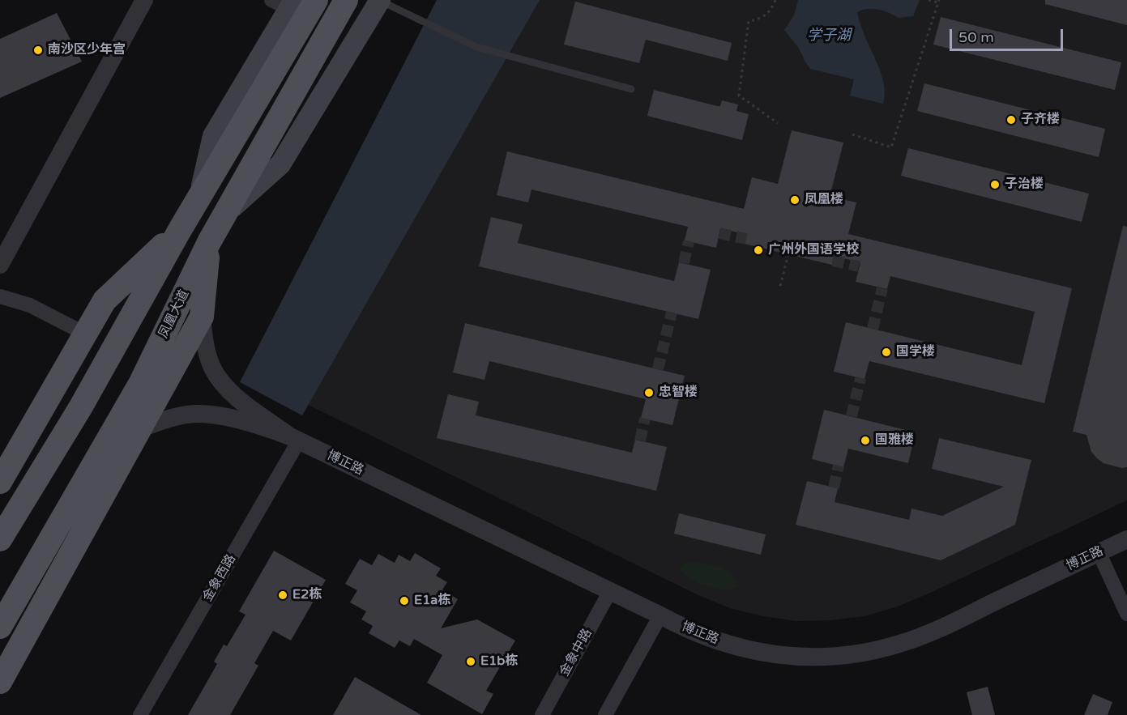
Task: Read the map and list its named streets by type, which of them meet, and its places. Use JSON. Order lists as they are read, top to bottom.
{
  "streets": {
    "main road": ["凤凰大道"],
    "street": ["博正路", "金象西路", "金象中路"]
  },
  "crossings": [
    ["博正路", "金象西路"],
    ["博正路", "金象中路"]
  ],
  "water": ["学子湖"],
  "places": [
    "南沙区少年宫",
    "子齐楼",
    "子治楼",
    "凤凰楼",
    "广州外国语学校",
    "国学楼",
    "忠智楼",
    "国雅楼",
    "E2栋",
    "E1a栋",
    "E1b栋"
  ],
  "scale_bar": "50 m"
}
